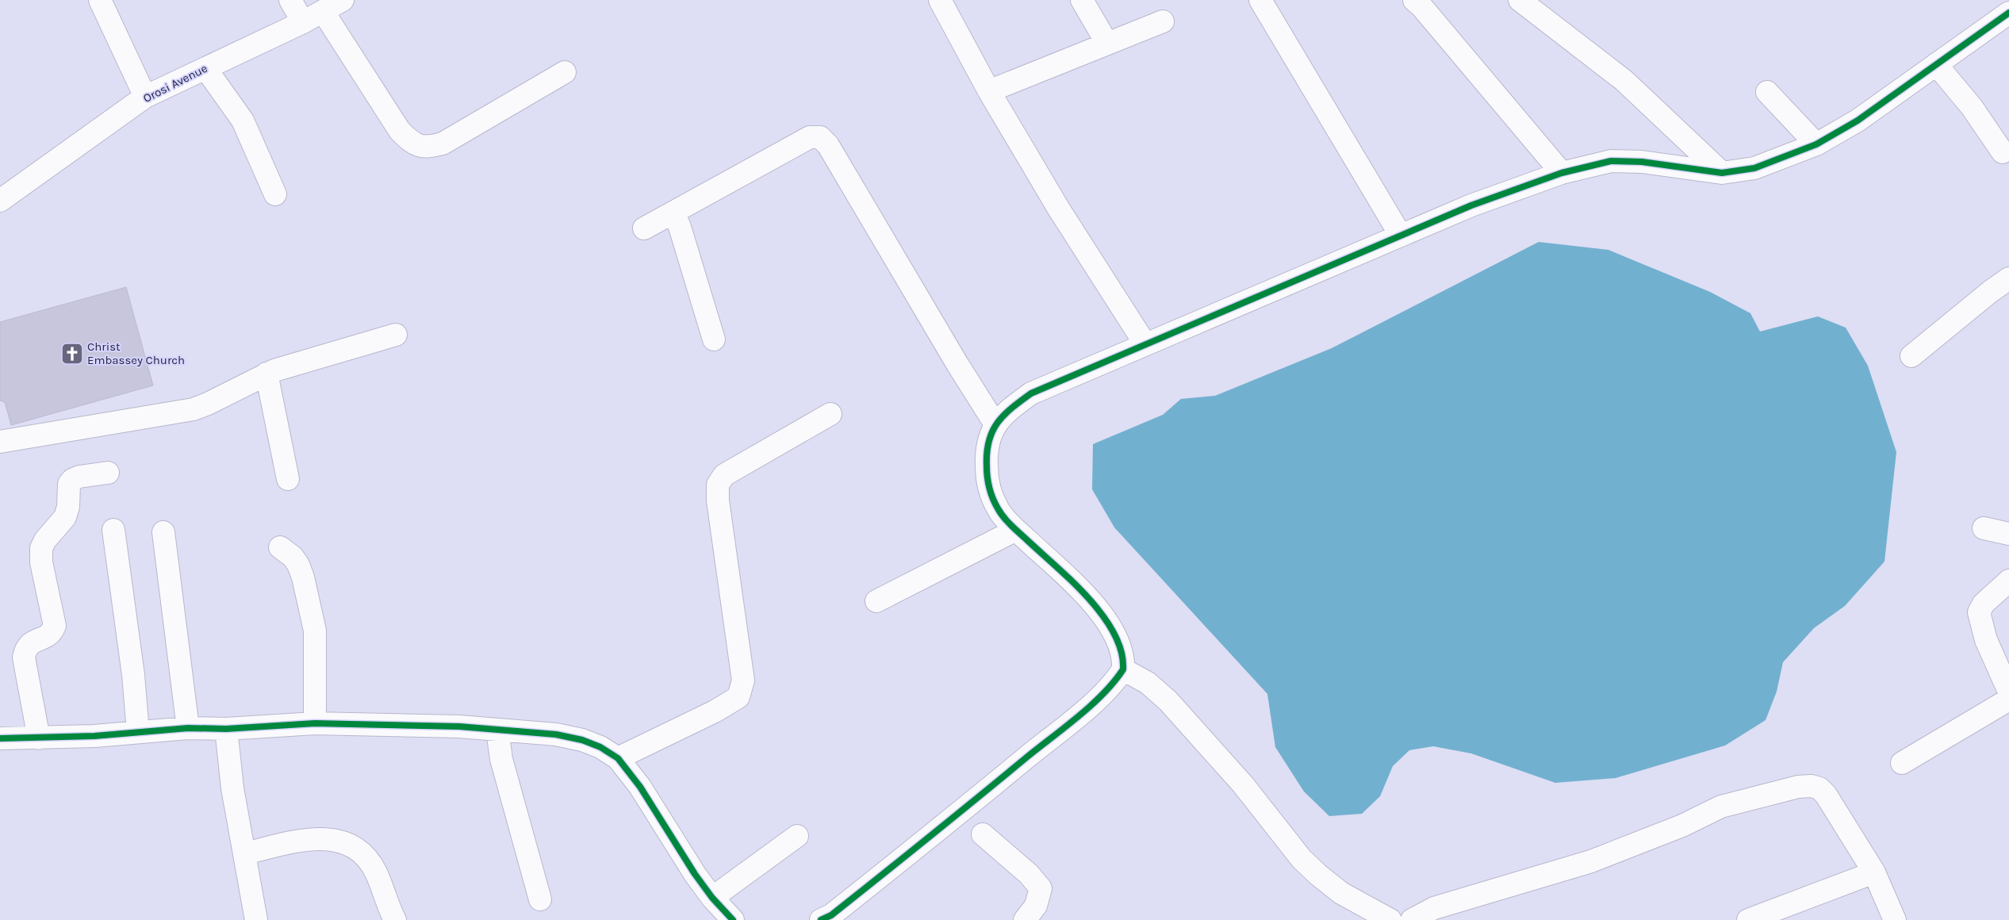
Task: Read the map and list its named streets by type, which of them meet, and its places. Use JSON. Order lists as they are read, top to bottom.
{
  "streets": {
    "street": ["Orosi Avenue"]
  },
  "places": {
    "church": ["Christ Embassey Church"]
  }
}
